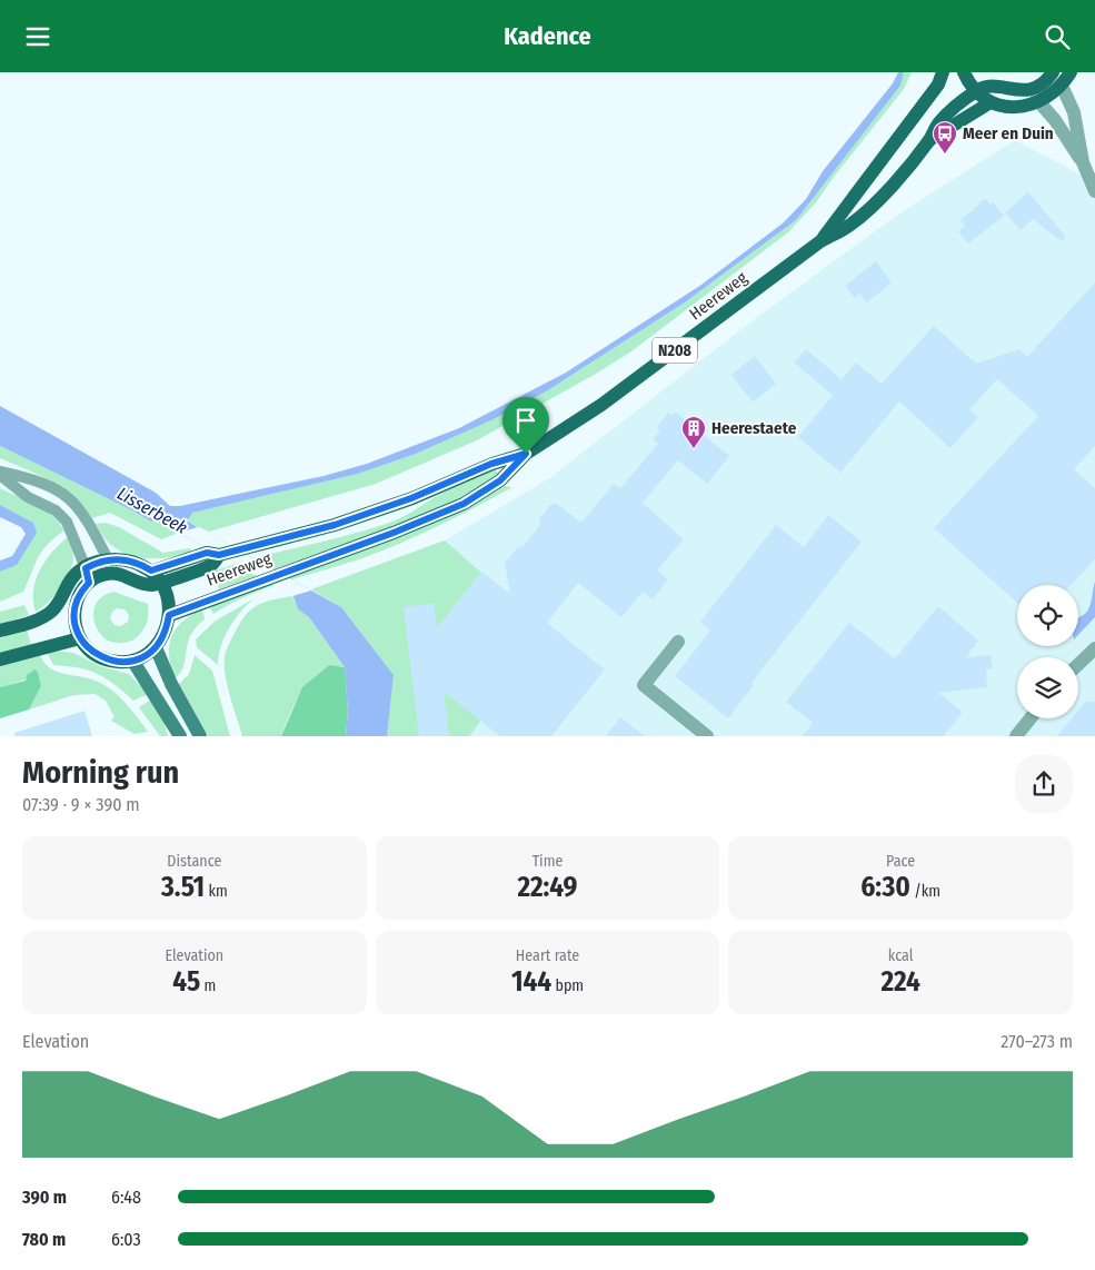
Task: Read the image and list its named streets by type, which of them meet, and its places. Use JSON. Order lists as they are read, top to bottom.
{
  "streets": {
    "main road": ["Heereweg", "N208"]
  },
  "crossings": [
    ["Heereweg", "N208"]
  ],
  "water": ["Lisserbeek"],
  "places": {
    "bus stop": ["Meer en Duin"],
    "building": ["Heerestaete"]
  },
  "page": {
    "header": "Kadence",
    "heading": ["Morning run", "07:39 · 9 × 390 m"],
    "stats": [
      ["Distance", "3.51 km"],
      ["Time", "22:49"],
      ["Pace", "6:30 /km"],
      ["Elevation", "45 m"],
      ["Heart rate", "144 bpm"],
      ["kcal", "224"]
    ],
    "chart": ["Elevation", "270–273 m"],
    "list": [
      {
        "name": "390 m",
        "note": "6:48"
      },
      {
        "name": "780 m",
        "note": "6:03"
      }
    ]
  }
}
